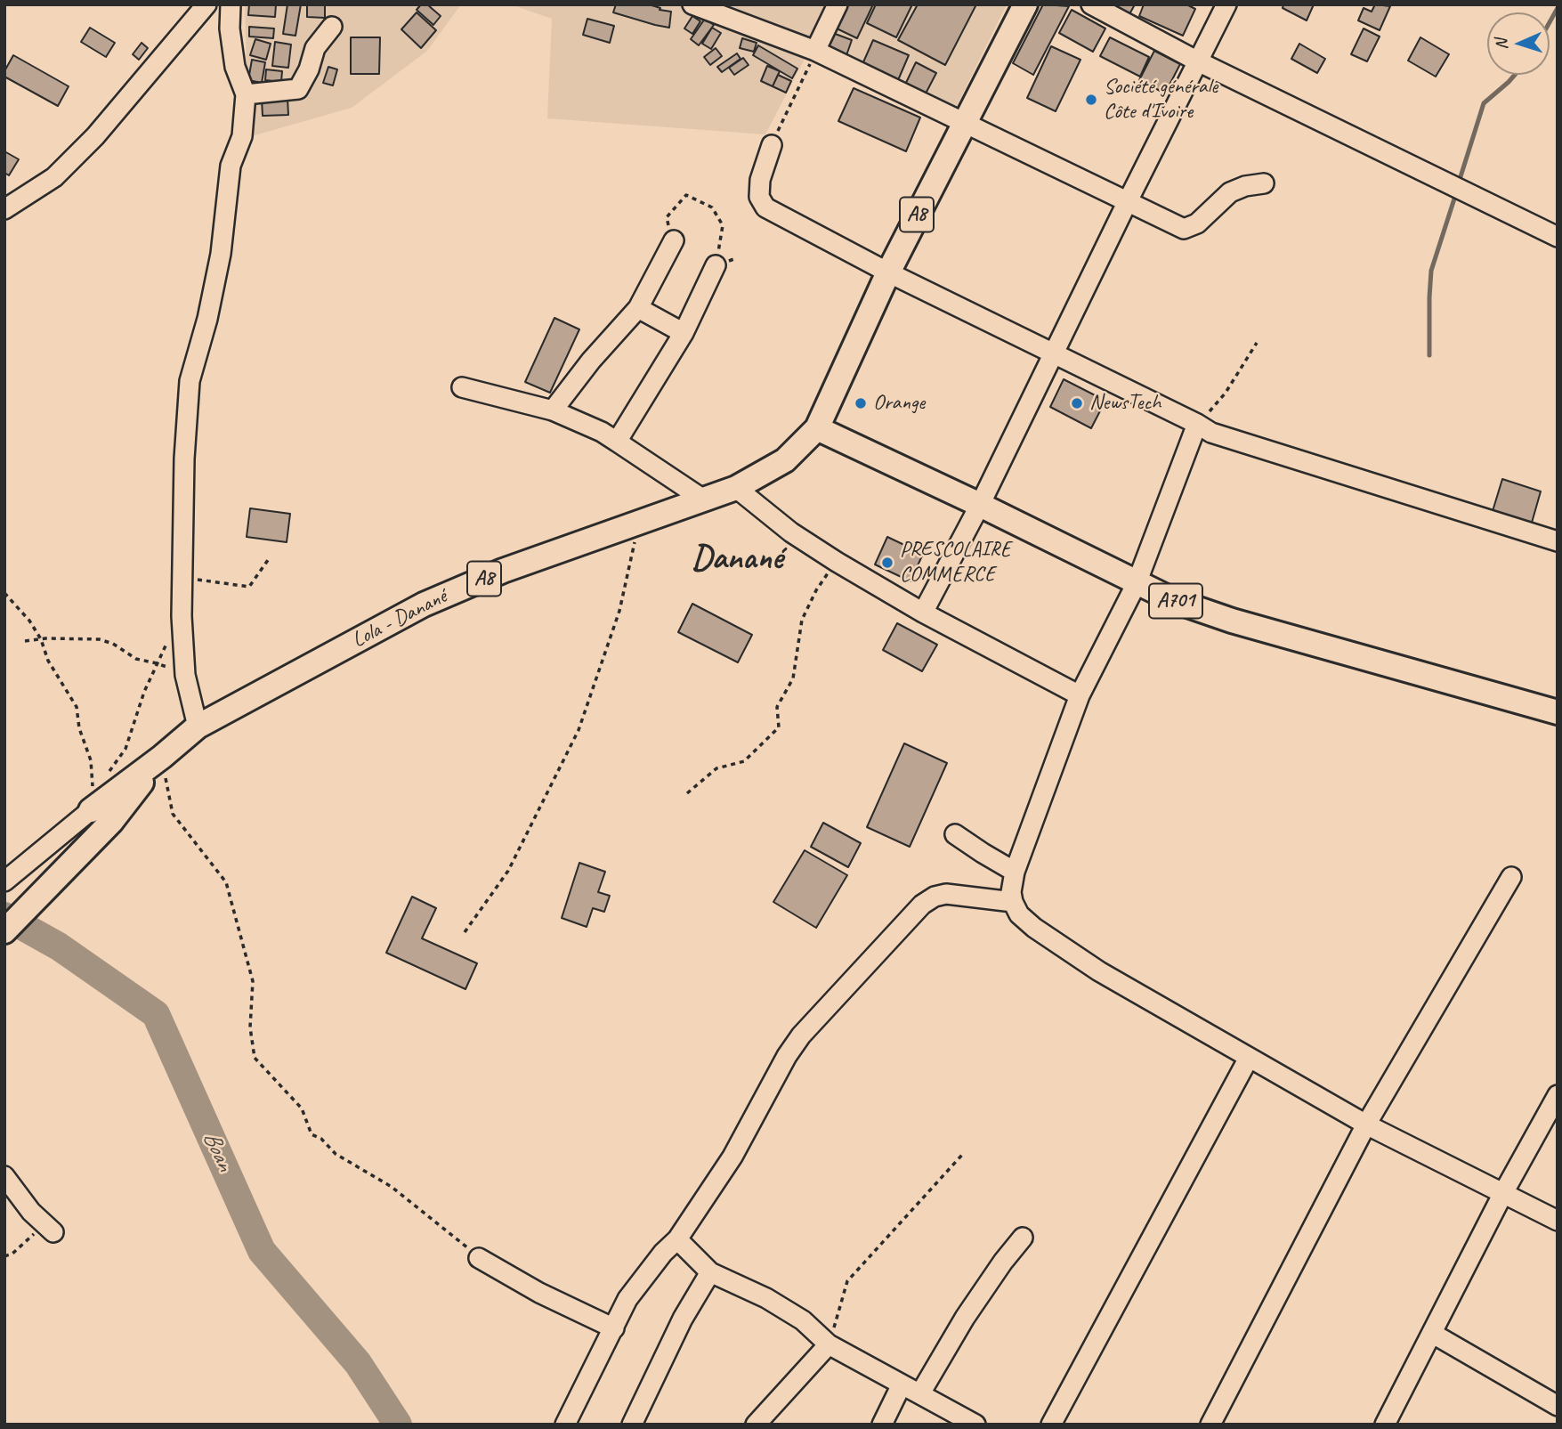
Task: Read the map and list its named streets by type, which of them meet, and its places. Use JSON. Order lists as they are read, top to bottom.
{
  "streets": {
    "main road": ["A8", "A701", "Lola - Danané"]
  },
  "crossings": [
    ["A8", "A701"],
    ["A8", "Lola - Danané"],
    ["A701", "Lola - Danané"]
  ],
  "districts": ["Danané"],
  "water": ["Boan"],
  "places": [
    "Société générale Côte d'Ivoire",
    "Orange",
    "NewsTech",
    "PRESCOLAIRE COMMERCE"
  ],
  "north": "left"
}
